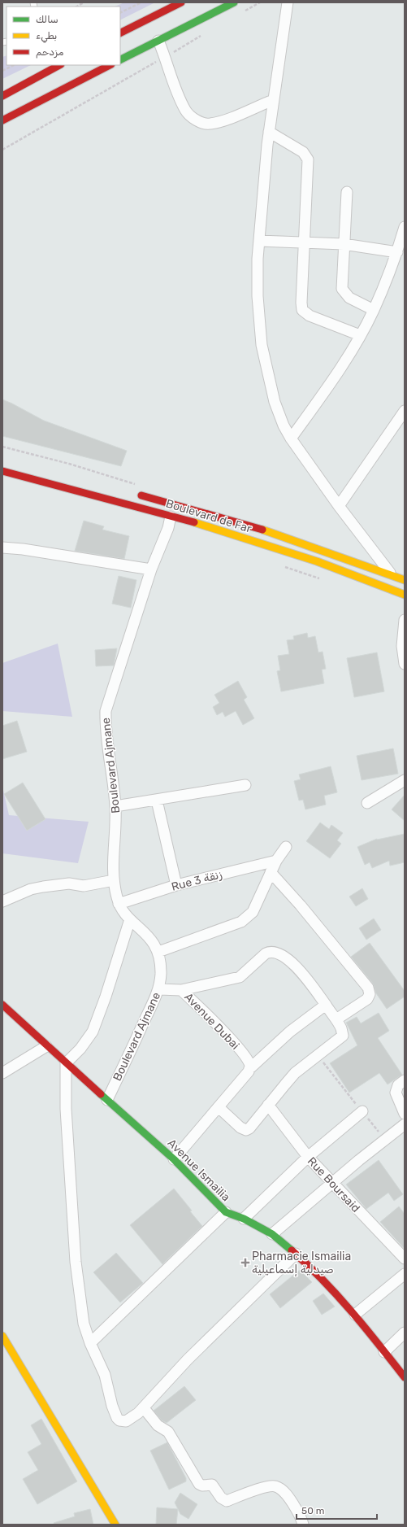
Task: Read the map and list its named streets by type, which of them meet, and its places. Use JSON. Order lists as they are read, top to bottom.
{
  "streets": {
    "main road": ["Boulevard de Far", "Avenue Ismailia"],
    "street": [
      "Boulevard Ajmane",
      "Rue 3 زنقة",
      "Avenue Dubai",
      "Rue Boursaid"
    ]
  },
  "crossings": [
    ["Boulevard de Far", "Boulevard Ajmane"],
    ["Boulevard Ajmane", "Rue 3 زنقة"],
    ["Boulevard Ajmane", "Avenue Dubai"],
    ["Boulevard Ajmane", "Avenue Ismailia"]
  ],
  "places": {
    "health": ["Pharmacie Ismailia صيدلية إسماعيلية"]
  },
  "legend": ["سالك", "بطيء", "مزدحم"],
  "scale_bar": "50 m"
}
